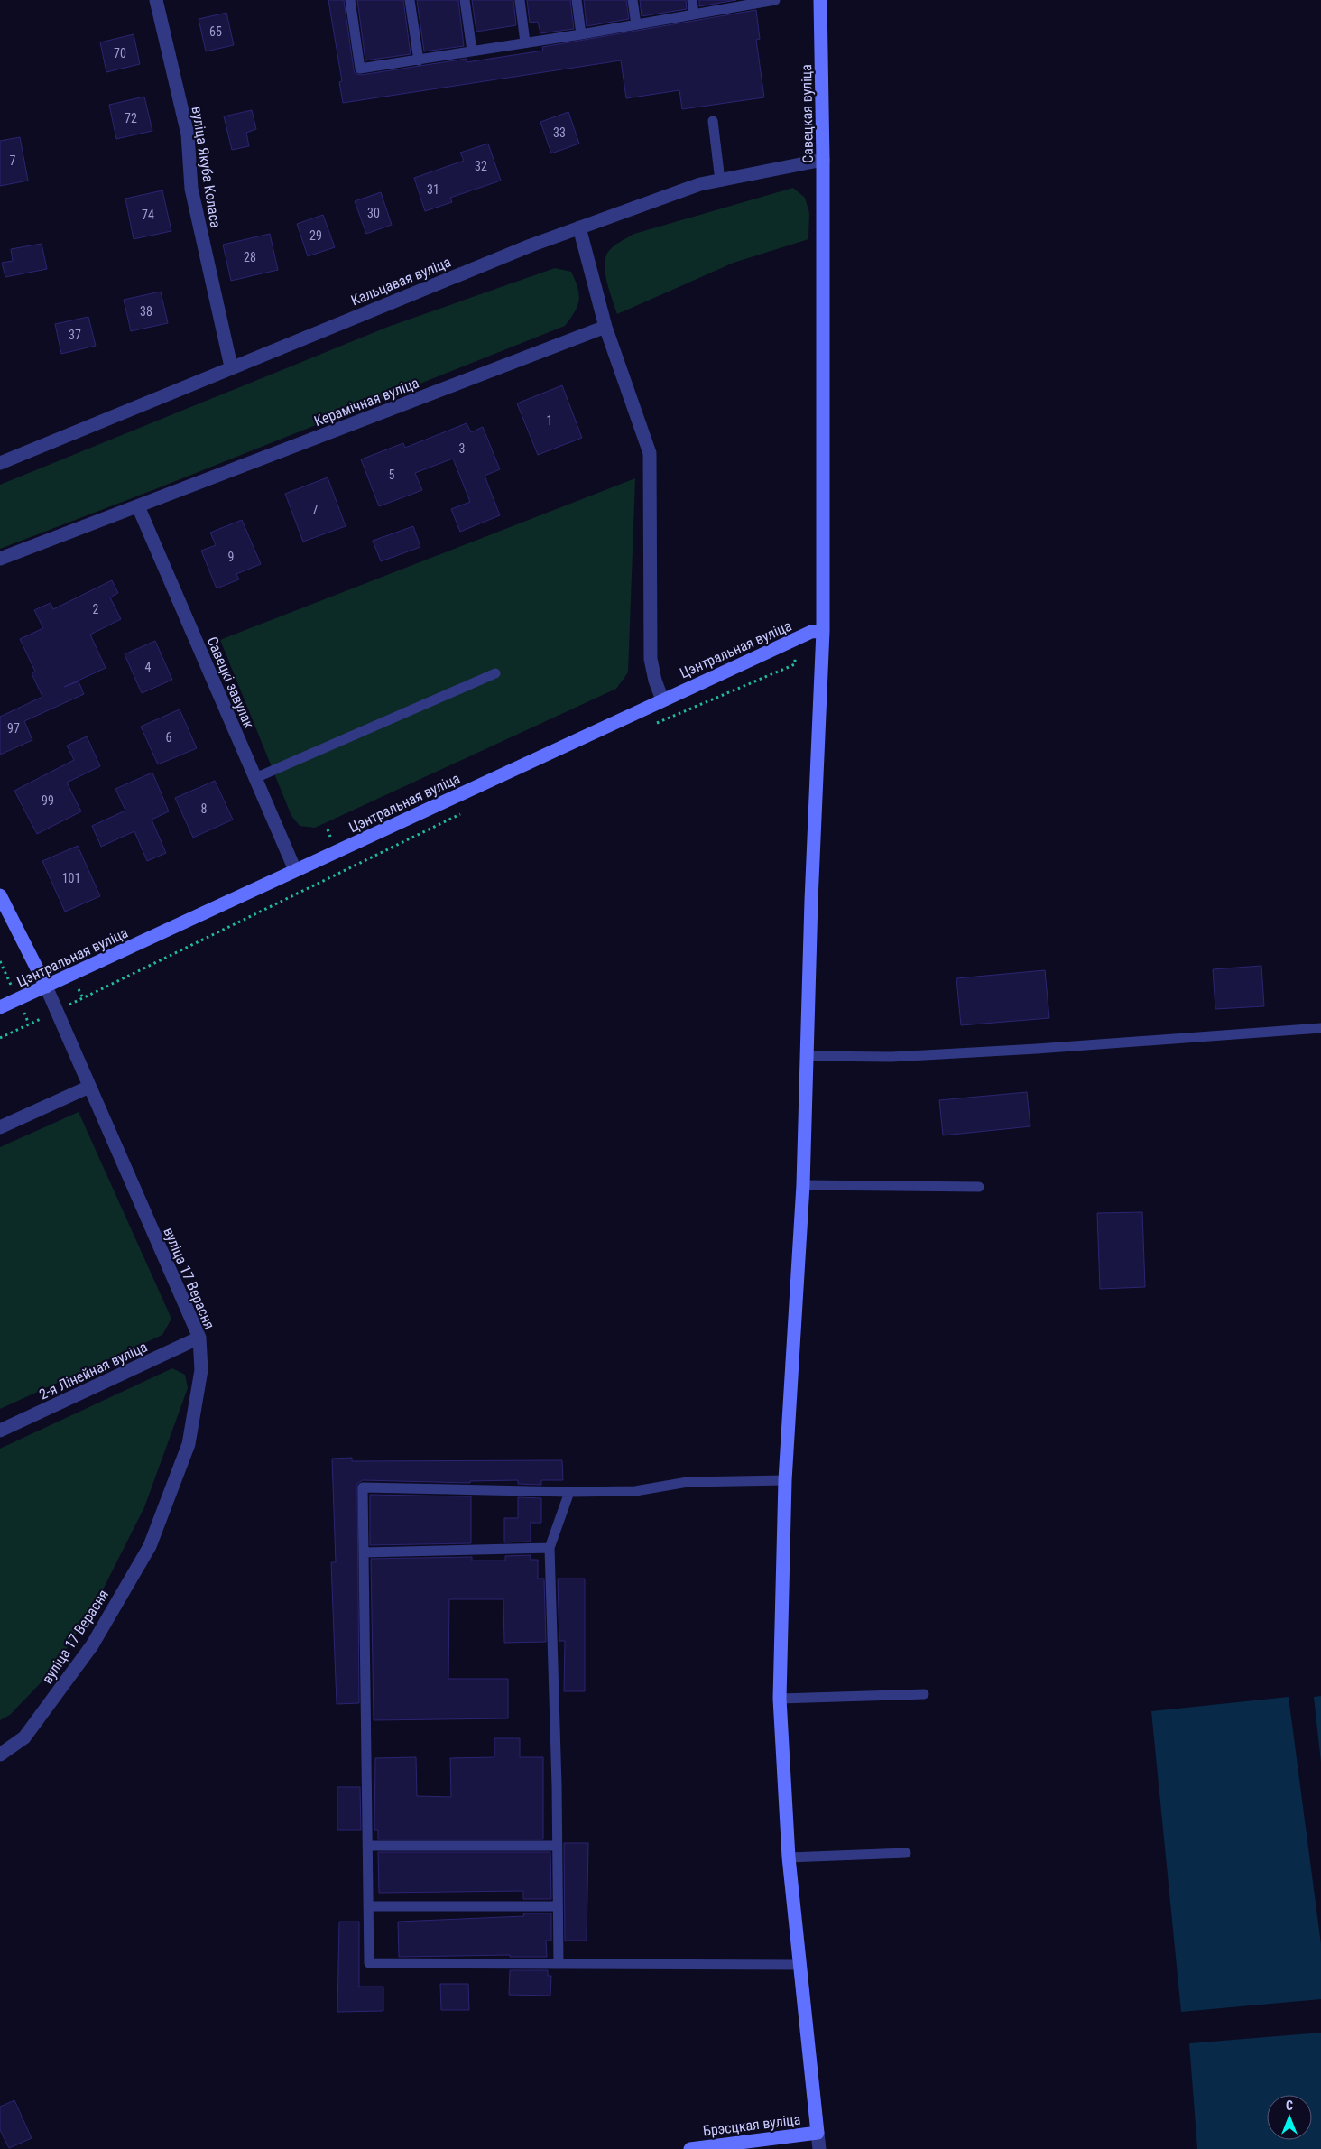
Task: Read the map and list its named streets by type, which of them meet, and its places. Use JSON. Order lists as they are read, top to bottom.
{
  "streets": {
    "street": [
      "Савецкая вуліца",
      "вуліца Якуба Коласа",
      "Кальцавая вуліца",
      "Керамічная вуліца",
      "Цэнтральная вуліца",
      "Савецкі завулак",
      "вуліца 17 Верасня",
      "2-я Лінейная вуліца",
      "Брэсцкая вуліца"
    ]
  },
  "crossings": [
    ["Савецкая вуліца", "Кальцавая вуліца"],
    ["Савецкая вуліца", "Цэнтральная вуліца"],
    ["Савецкая вуліца", "Брэсцкая вуліца"],
    ["вуліца Якуба Коласа", "Кальцавая вуліца"],
    ["Керамічная вуліца", "Савецкі завулак"],
    ["Цэнтральная вуліца", "Савецкі завулак"],
    ["Цэнтральная вуліца", "вуліца 17 Верасня"],
    ["вуліца 17 Верасня", "2-я Лінейная вуліца"]
  ],
  "house_numbers": [
    "65",
    "70",
    "72",
    "33",
    "7",
    "32",
    "31",
    "30",
    "74",
    "29",
    "28",
    "38",
    "37",
    "1",
    "3",
    "5",
    "7",
    "9",
    "2",
    "4",
    "97",
    "6",
    "99",
    "8",
    "101"
  ],
  "north": "top"
}
